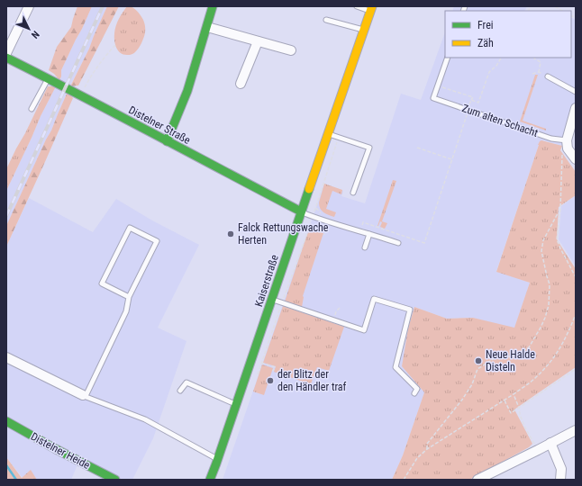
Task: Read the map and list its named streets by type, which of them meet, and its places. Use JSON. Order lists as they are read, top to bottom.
{
  "streets": {
    "street": ["Distelner Straße", "Kaiserstraße", "Distelner Heide"],
    "lane": ["Zum alten Schacht"]
  },
  "crossings": [
    ["Distelner Straße", "Kaiserstraße"]
  ],
  "places": ["Falck Rettungswache Herten", "Neue Halde Disteln", "der Blitz der den Händler traf"],
  "legend": ["Frei", "Zäh"],
  "north": "bottom right"
}
